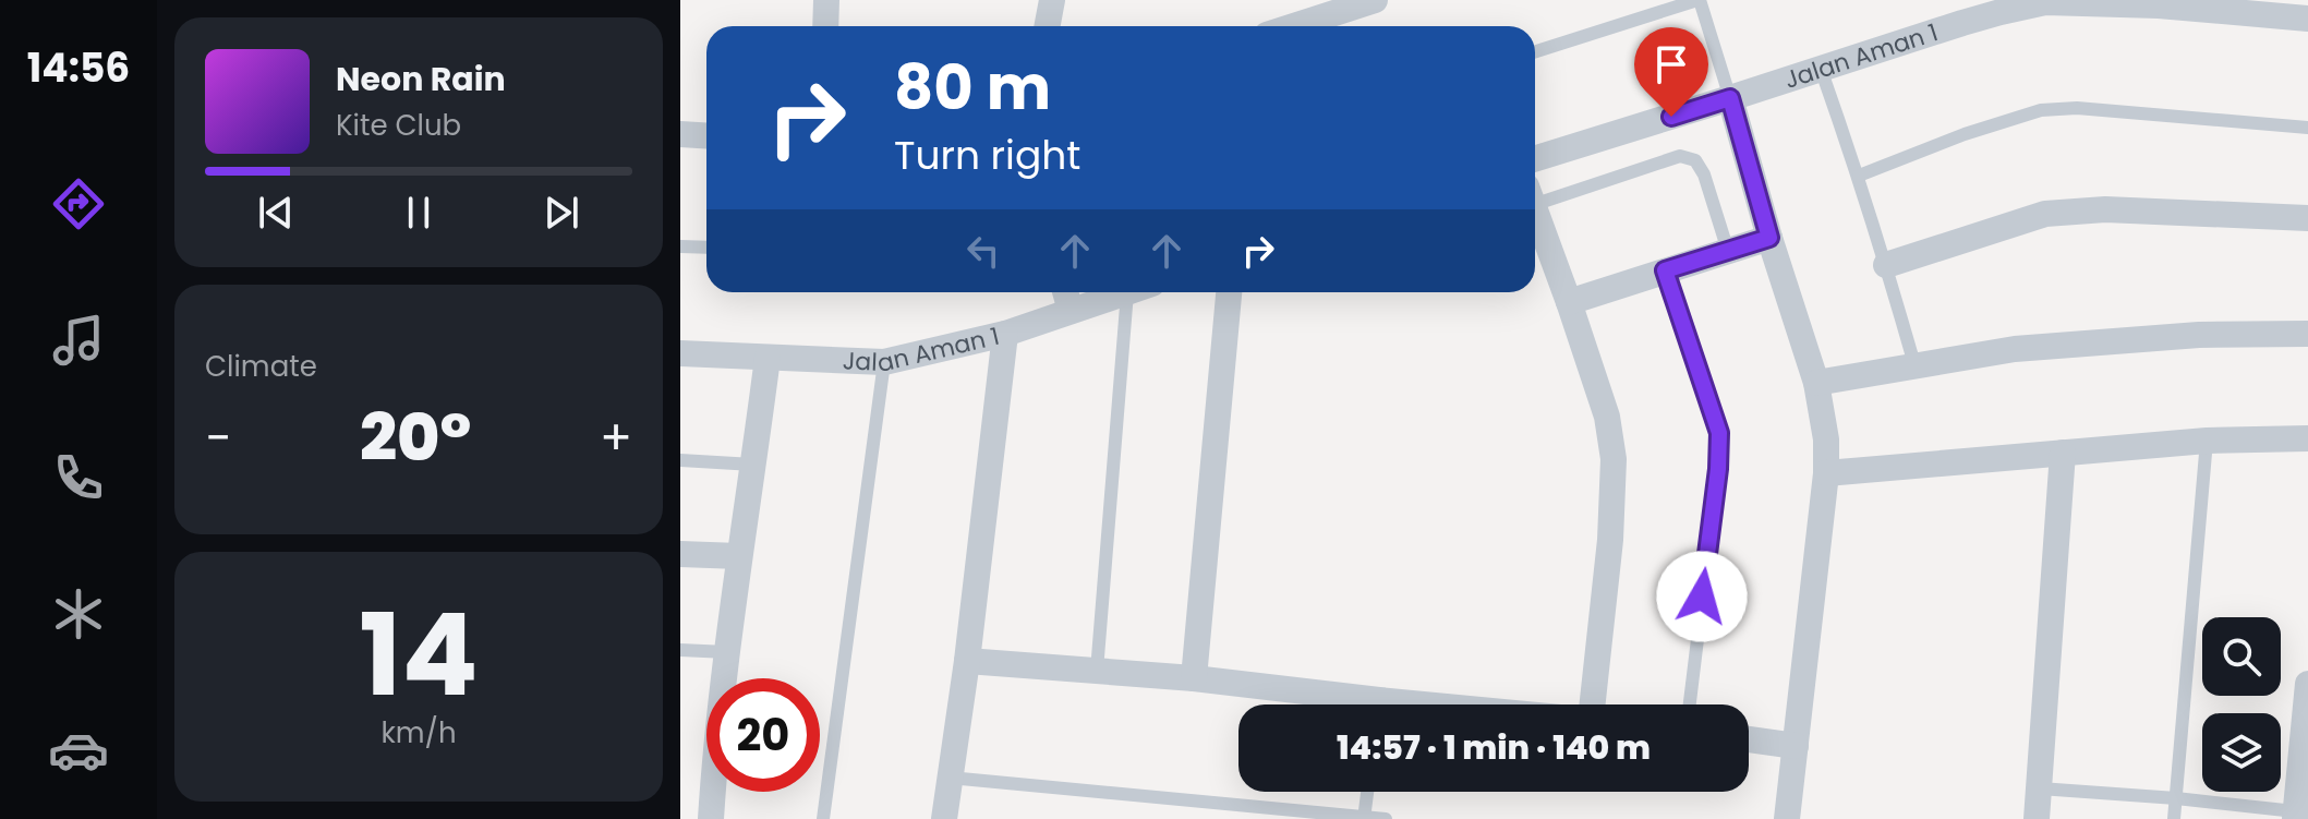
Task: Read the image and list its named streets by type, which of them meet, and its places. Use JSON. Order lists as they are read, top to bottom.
{
  "streets": {
    "street": ["Jalan Aman 1"]
  },
  "page": {
    "tabs": "14:56",
    "turn": ["80 m", "Turn right"],
    "song": ["Neon Rain", "Kite Club"],
    "tile": [
      "Climate",
      ["14", "km/h"]
    ],
    "heat": ["−", "20°", "+"],
    "limit": "20",
    "trip": "14:57 · 1 min · 140 m"
  }
}
